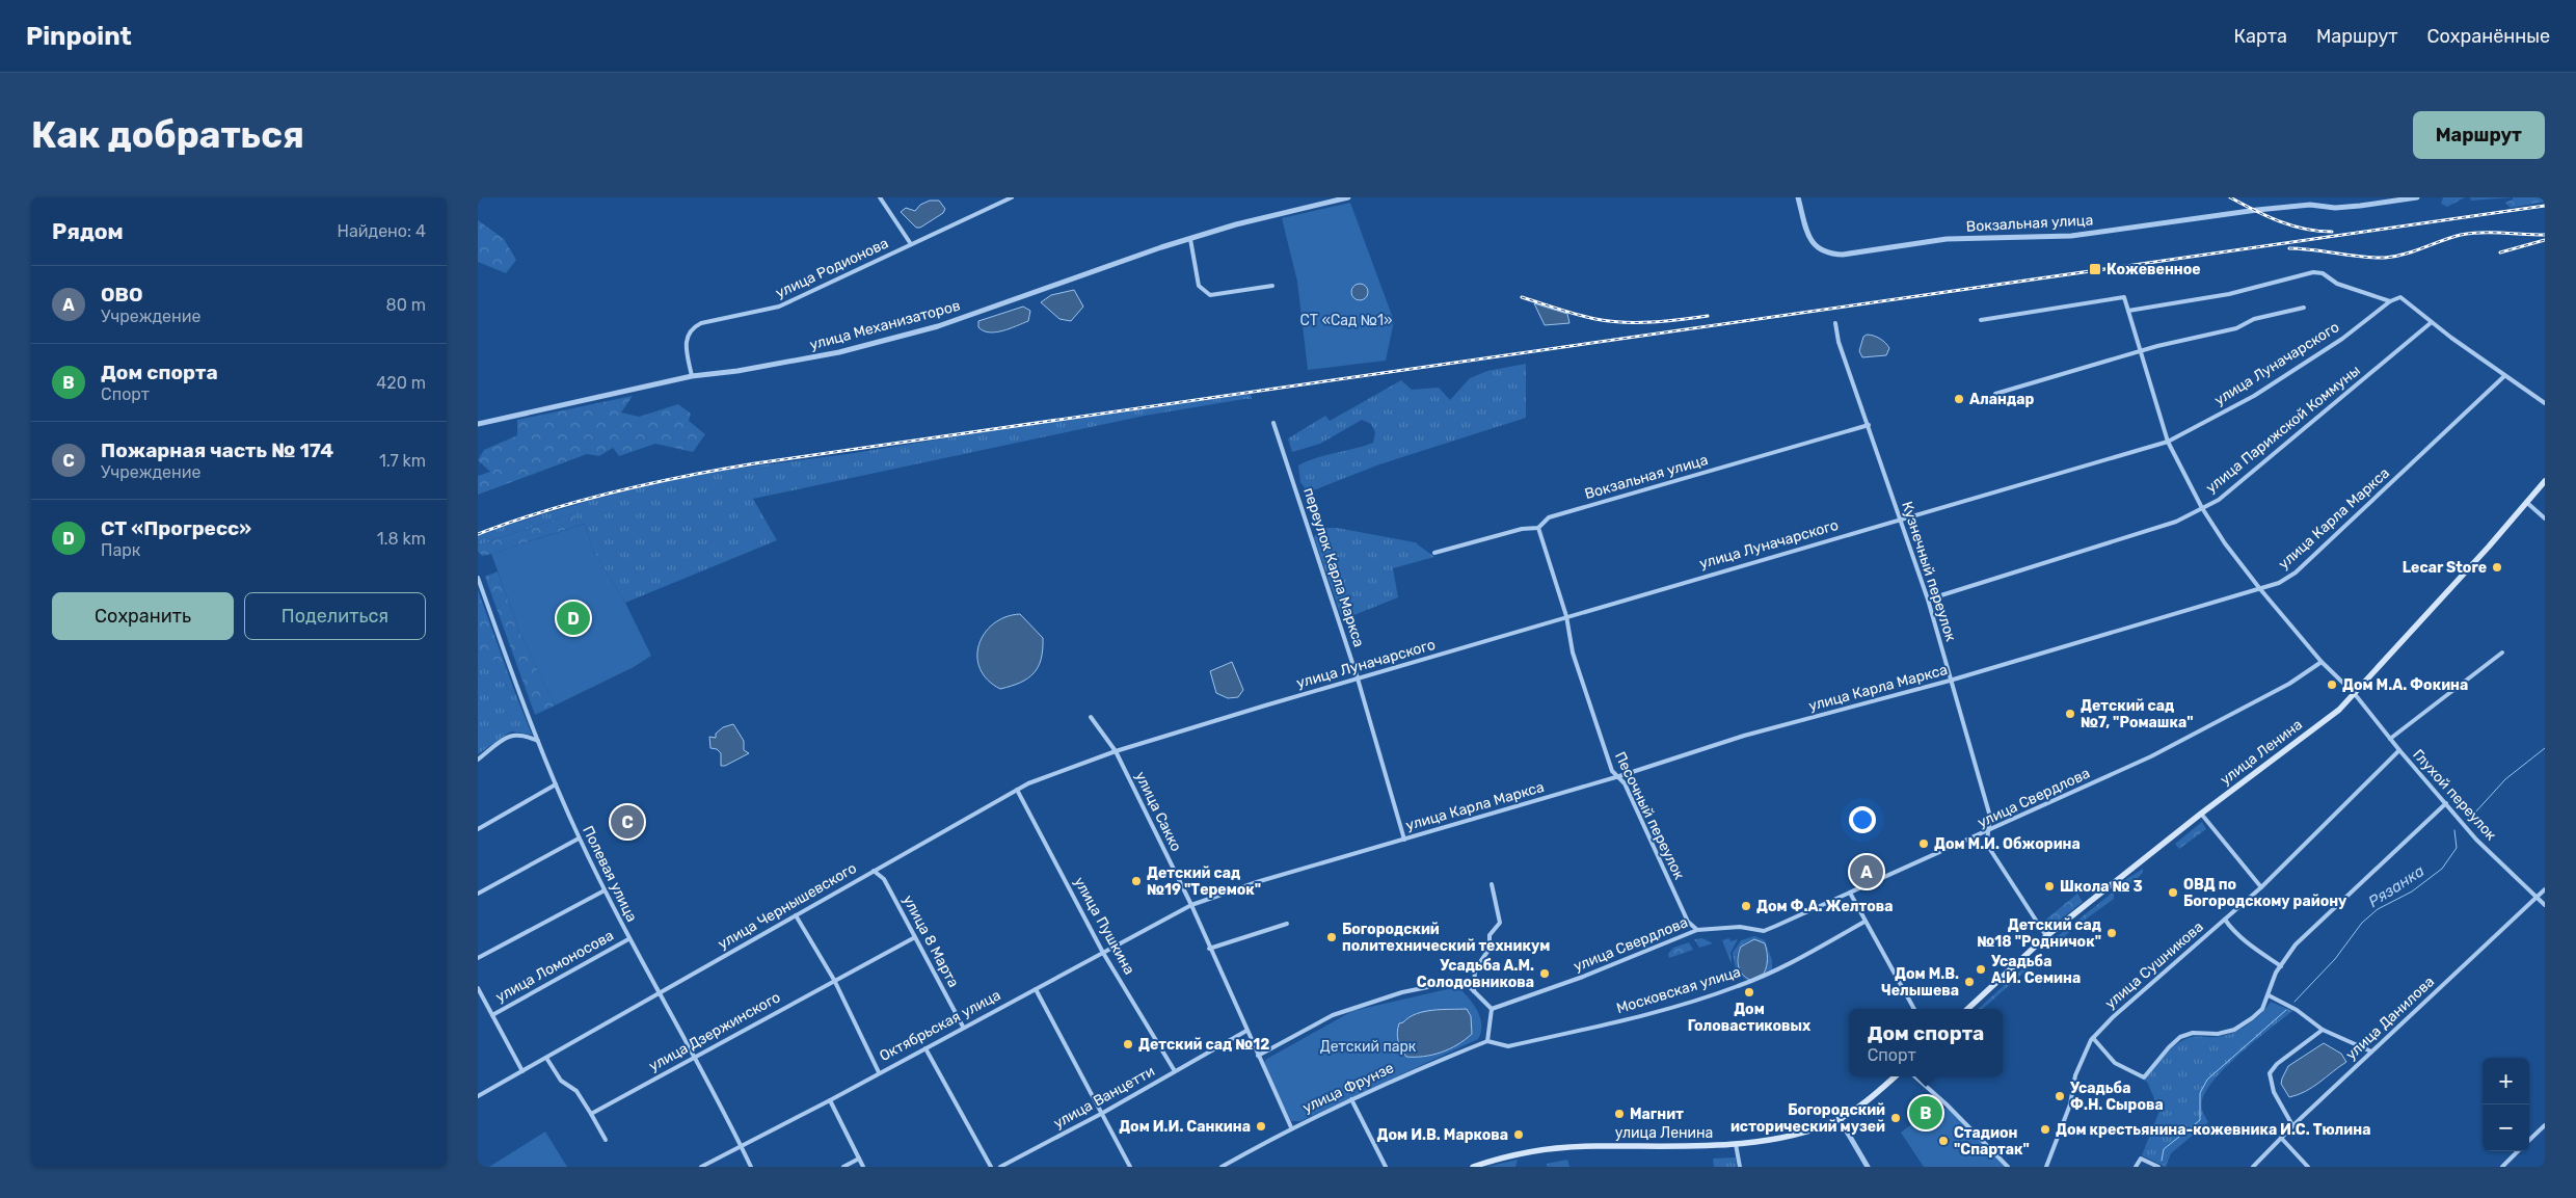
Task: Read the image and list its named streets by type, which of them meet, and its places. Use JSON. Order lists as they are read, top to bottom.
{
  "streets": {
    "main road": ["улица Ленина"],
    "street": [
      "Вокзальная улица",
      "улица Родионова",
      "улица Механизаторов",
      "улица Луначарского",
      "улица Парижской Коммуны",
      "улица Карла Маркса",
      "переулок Карла Маркса",
      "Кузнечный переулок",
      "Глухой переулок",
      "улица Свердлова",
      "улица Сакко",
      "Песочный переулок",
      "Полевая улица",
      "улица Чернышевского",
      "улица Пушкина",
      "улица 8 Марта",
      "улица Сушникова",
      "улица Ломоносова",
      "Московская улица",
      "улица Данилова",
      "Октябрьская улица",
      "улица Дзержинского",
      "улица Фрунзе",
      "улица Ванцетти"
    ]
  },
  "crossings": [
    ["Вокзальная улица", "Кузнечный переулок"],
    ["Вокзальная улица", "Песочный переулок"],
    ["улица Родионова", "улица Механизаторов"],
    ["улица Луначарского", "улица Парижской Коммуны"],
    ["улица Луначарского", "переулок Карла Маркса"],
    ["улица Луначарского", "Кузнечный переулок"],
    ["улица Луначарского", "Глухой переулок"],
    ["улица Луначарского", "улица Сакко"],
    ["улица Луначарского", "Песочный переулок"],
    ["улица Луначарского", "улица Чернышевского"],
    ["улица Парижской Коммуны", "Кузнечный переулок"],
    ["улица Парижской Коммуны", "Глухой переулок"],
    ["улица Карла Маркса", "переулок Карла Маркса"],
    ["улица Карла Маркса", "Кузнечный переулок"],
    ["улица Карла Маркса", "Глухой переулок"],
    ["улица Карла Маркса", "улица Сакко"],
    ["улица Карла Маркса", "Песочный переулок"],
    ["улица Карла Маркса", "Октябрьская улица"],
    ["Кузнечный переулок", "улица Ленина"],
    ["Кузнечный переулок", "улица Свердлова"],
    ["улица Ленина", "Глухой переулок"],
    ["Глухой переулок", "улица Свердлова"],
    ["Глухой переулок", "улица Сушникова"],
    ["Глухой переулок", "улица Данилова"],
    ["улица Свердлова", "Песочный переулок"],
    ["улица Сакко", "улица Чернышевского"],
    ["улица Сакко", "Октябрьская улица"],
    ["улица Сакко", "улица Фрунзе"],
    ["улица Сакко", "улица Ванцетти"],
    ["Полевая улица", "улица Чернышевского"],
    ["Полевая улица", "улица Ломоносова"],
    ["Полевая улица", "Октябрьская улица"],
    ["Полевая улица", "улица Дзержинского"],
    ["улица Чернышевского", "улица Пушкина"],
    ["улица Чернышевского", "улица 8 Марта"],
    ["улица Пушкина", "Октябрьская улица"],
    ["улица Пушкина", "улица Ванцетти"],
    ["улица 8 Марта", "Октябрьская улица"],
    ["улица 8 Марта", "улица Дзержинского"],
    ["Московская улица", "улица Фрунзе"]
  ],
  "water": ["Рязанка"],
  "parks": ["СТ «Сад №1»", "Детский парк"],
  "places": {
    "transit": ["Кожевенное"],
    "other": [
      "Аландар",
      "Lecar Store",
      "Дом М.А. Фокина",
      "Детский сад №7, \"Ромашка\"",
      "Дом М.И. Обжорина",
      "Детский сад №19 \"Теремок\"",
      "Школа № 3",
      "ОВД по Богородскому району",
      "Дом Ф.А. Желтова",
      "Детский сад №18 \"Родничок\"",
      "Богородский политехнический техникум",
      "Усадьба А.И. Семина",
      "Усадьба А.М. Солодовникова",
      "Дом М.В. Челышева",
      "Дом Головастиковых",
      "Детский сад №12",
      "Усадьба Ф.Н. Сырова",
      "Магнит",
      "Богородский исторический музей",
      "Дом И.И. Санкина",
      "Дом крестьянина-кожевника И.С. Тюлина",
      "Дом И.В. Маркова",
      "Стадион \"Спартак\""
    ]
  },
  "page": {
    "header": "Pinpoint",
    "nav": ["Карта", "Маршрут", "Сохранённые"],
    "buttons": [
      "Маршрут",
      ["Сохранить", "Поделиться"]
    ],
    "title": "Как добраться",
    "heading": ["Рядом", "Найдено: 4"],
    "list": [
      {
        "mark": "A",
        "name": "ОВО",
        "note": "Учреждение",
        "value": "80 m"
      },
      {
        "mark": "B",
        "name": "Дом спорта",
        "note": "Спорт",
        "value": "420 m"
      },
      {
        "mark": "C",
        "name": "Пожарная часть № 174",
        "note": "Учреждение",
        "value": "1.7 km"
      },
      {
        "mark": "D",
        "name": "СТ «Прогресс»",
        "note": "Парк",
        "value": "1.8 km"
      }
    ],
    "pins": [
      "D",
      "C",
      "A",
      "B"
    ],
    "popup": ["Дом спорта", "Спорт"],
    "map_buttons": ["+", "−"]
  }
}
